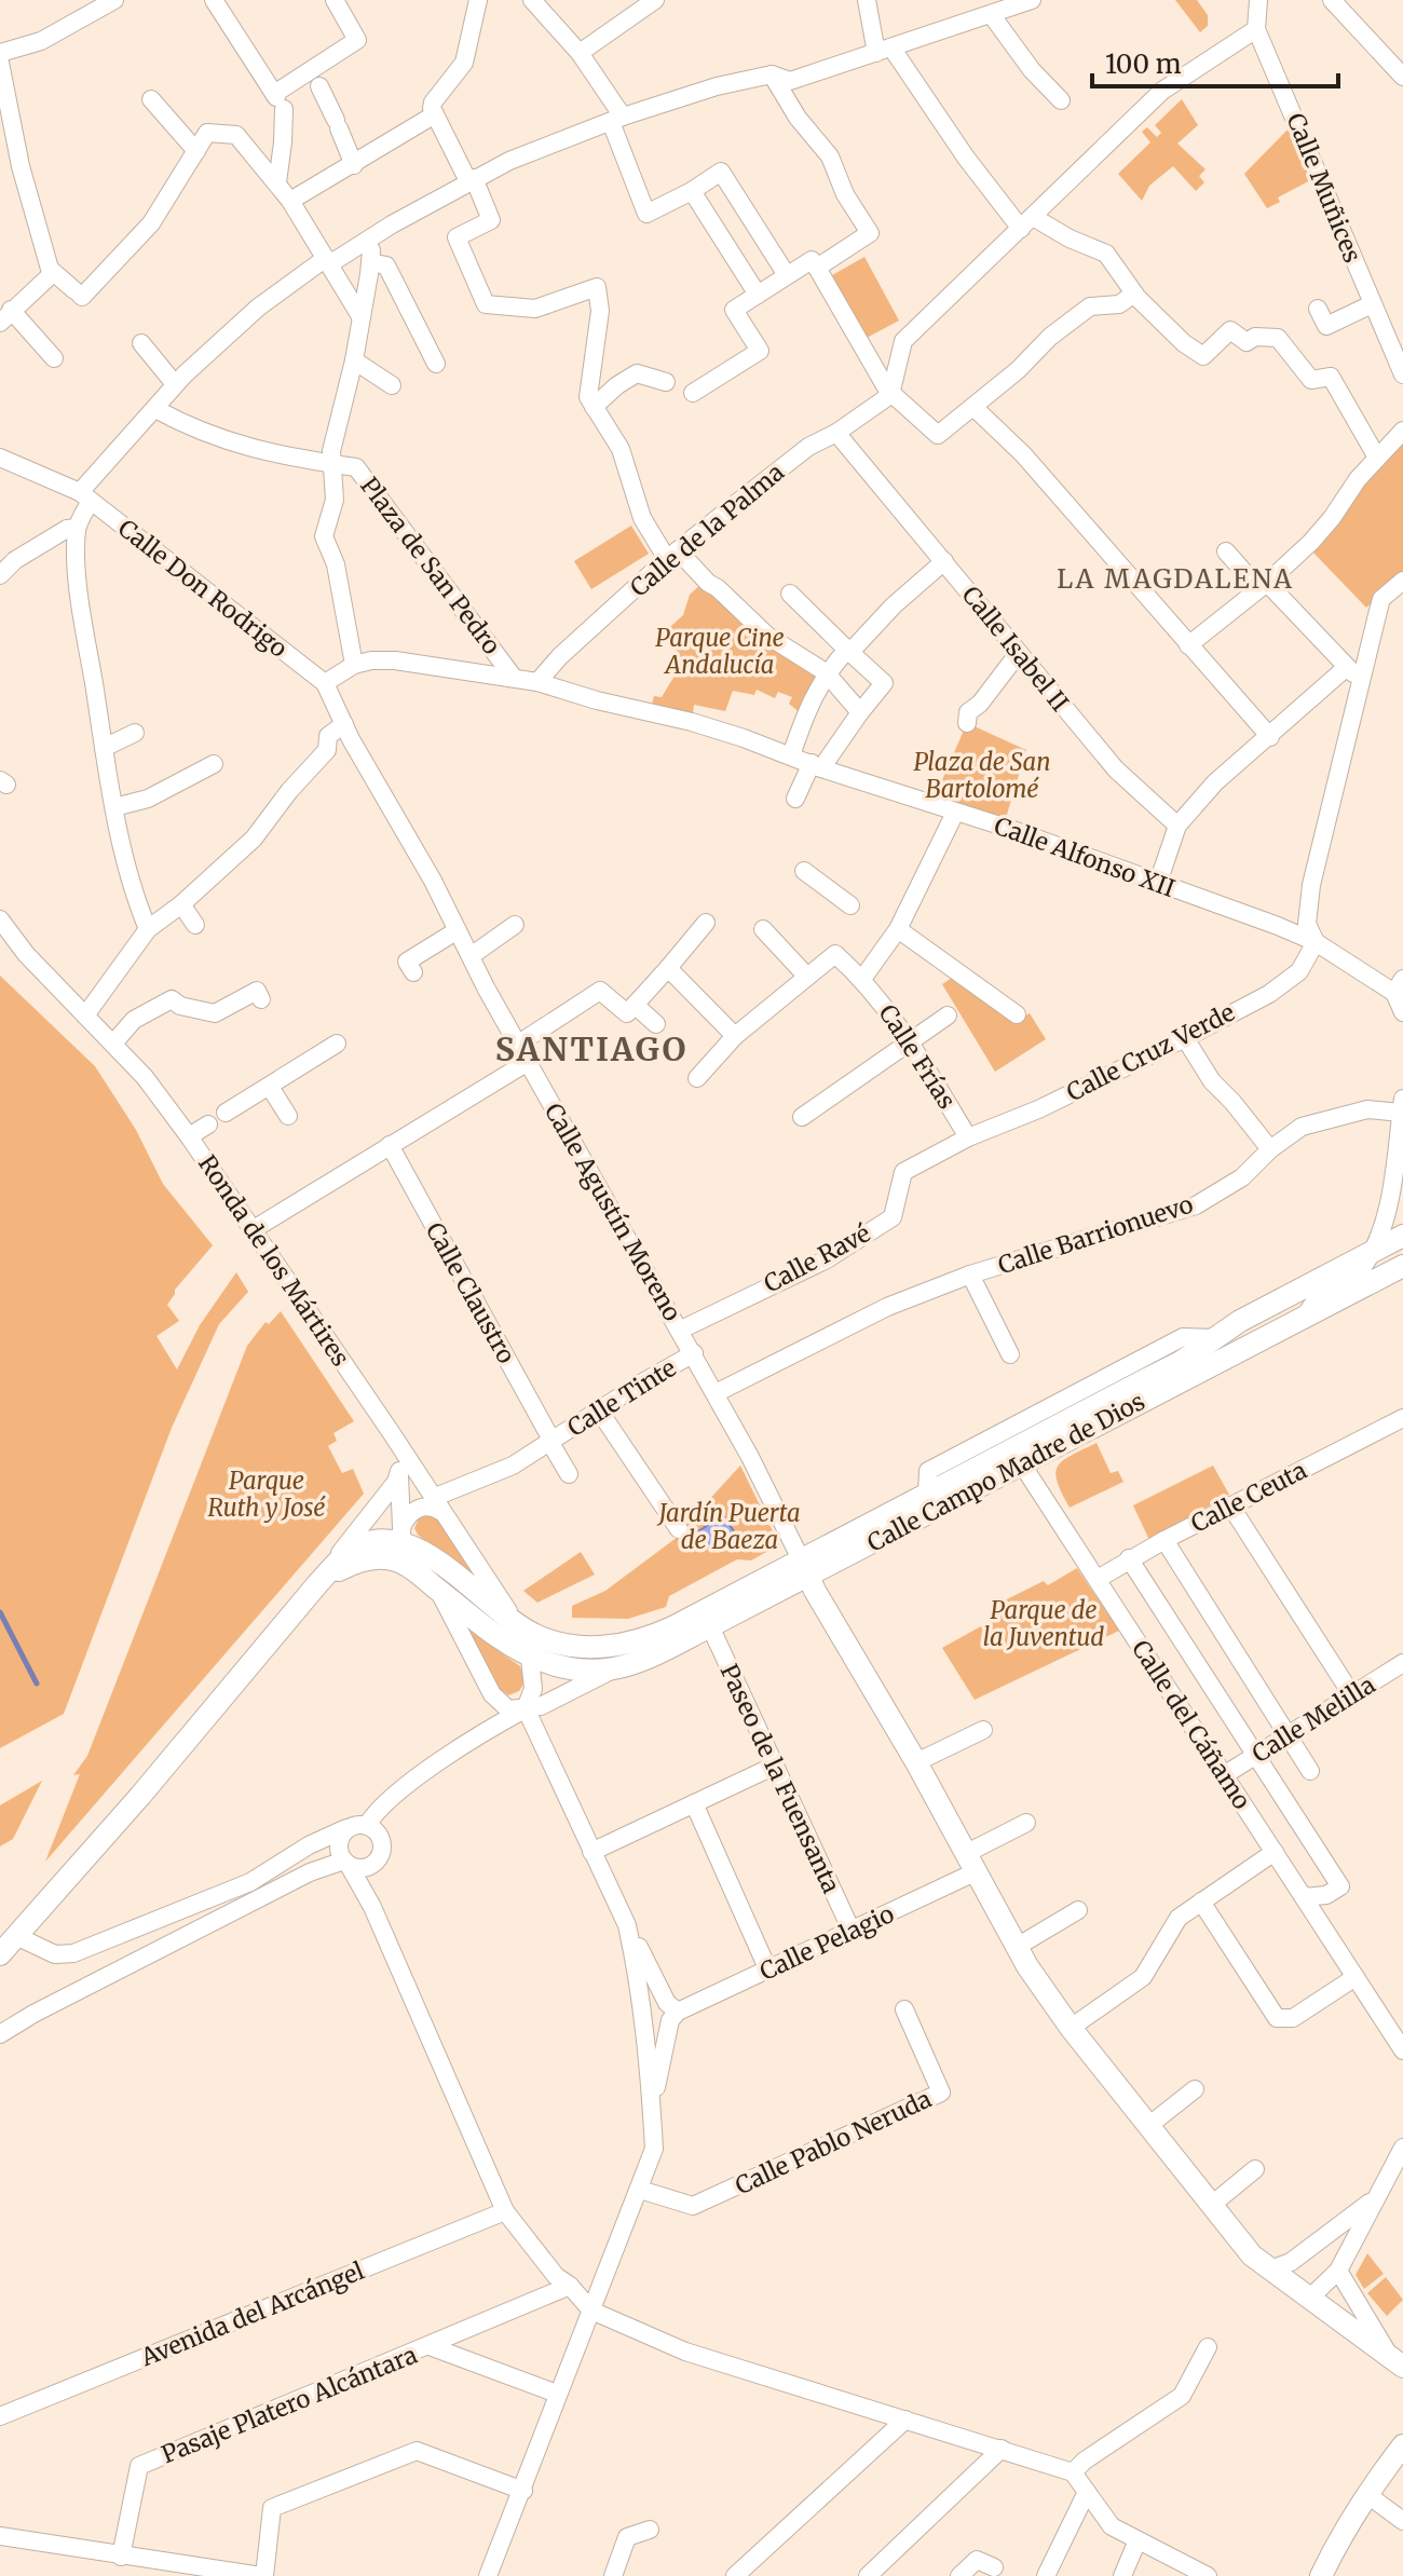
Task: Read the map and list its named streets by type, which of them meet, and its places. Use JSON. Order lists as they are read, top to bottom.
{
  "streets": {
    "main road": ["Calle Campo Madre de Dios"],
    "street": [
      "Calle Muñices",
      "Calle de la Palma",
      "Plaza de San Pedro",
      "Calle Don Rodrigo",
      "Calle Isabel II",
      "Calle Alfonso XII",
      "Calle Cruz Verde",
      "Calle Frías",
      "Calle Agustín Moreno",
      "Calle Barrionuevo",
      "Calle Ravé",
      "Ronda de los Mártires",
      "Calle Claustro",
      "Calle Tinte",
      "Calle Ceuta",
      "Calle Melilla",
      "Calle del Cáñamo",
      "Paseo de la Fuensanta",
      "Calle Pelagio",
      "Calle Pablo Neruda",
      "Avenida del Arcángel",
      "Pasaje Platero Alcántara"
    ]
  },
  "crossings": [
    ["Calle de la Palma", "Calle Isabel II"],
    ["Calle de la Palma", "Calle Alfonso XII"],
    ["Plaza de San Pedro", "Calle Don Rodrigo"],
    ["Plaza de San Pedro", "Calle Alfonso XII"],
    ["Plaza de San Pedro", "Calle Agustín Moreno"],
    ["Calle Don Rodrigo", "Calle Agustín Moreno"],
    ["Calle Alfonso XII", "Calle Cruz Verde"],
    ["Calle Cruz Verde", "Calle Frías"],
    ["Calle Cruz Verde", "Calle Ravé"],
    ["Calle Frías", "Calle Ravé"],
    ["Calle Agustín Moreno", "Calle Barrionuevo"],
    ["Calle Agustín Moreno", "Calle Ravé"],
    ["Calle Agustín Moreno", "Calle Tinte"],
    ["Calle Agustín Moreno", "Calle Campo Madre de Dios"],
    ["Ronda de los Mártires", "Calle Tinte"],
    ["Ronda de los Mártires", "Calle Campo Madre de Dios"],
    ["Calle Claustro", "Calle Tinte"],
    ["Calle Tinte", "Calle Campo Madre de Dios"],
    ["Calle Campo Madre de Dios", "Calle del Cáñamo"],
    ["Calle Campo Madre de Dios", "Paseo de la Fuensanta"],
    ["Calle Ceuta", "Calle del Cáñamo"],
    ["Calle Melilla", "Calle del Cáñamo"],
    ["Paseo de la Fuensanta", "Calle Pelagio"]
  ],
  "districts": ["LA MAGDALENA", "SANTIAGO"],
  "parks": [
    "Parque Cine Andalucía",
    "Plaza de San Bartolomé",
    "Parque Ruth y José",
    "Jardín Puerta de Baeza",
    "Parque de la Juventud"
  ],
  "scale_bar": "100 m"
}
